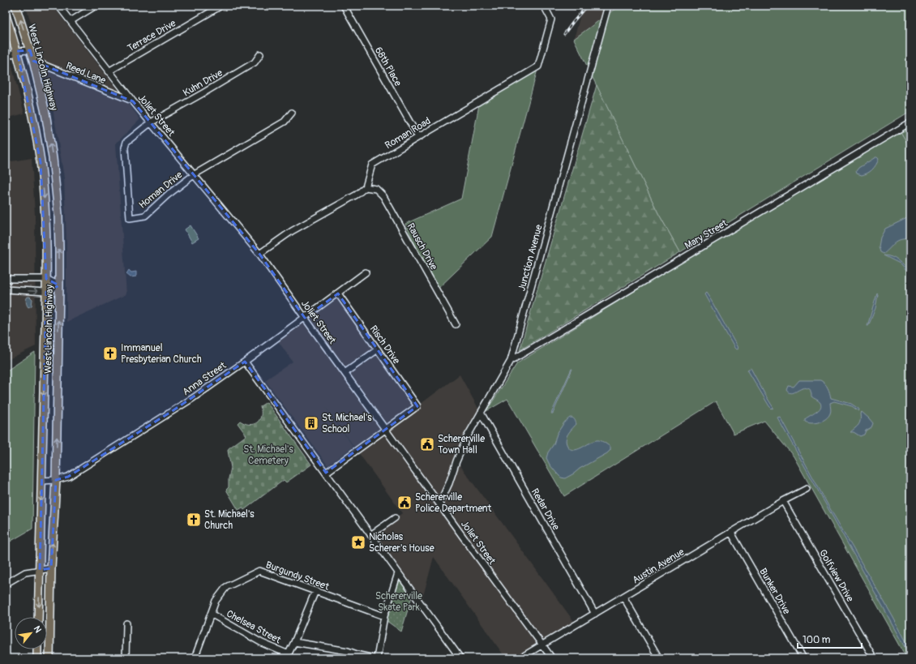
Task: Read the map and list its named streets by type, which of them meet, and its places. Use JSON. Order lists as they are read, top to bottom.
{
  "streets": {
    "main road": ["West Lincoln Highway"],
    "street": [
      "Terrace Drive",
      "68th Place",
      "Reed Lane",
      "Kuhn Drive",
      "Joliet Street",
      "Roman Road",
      "Homan Drive",
      "Mary Street",
      "Rausch Drive",
      "Junction Avenue",
      "Risch Drive",
      "Anna Street",
      "Redar Drive",
      "Austin Avenue",
      "Burgundy Street",
      "Golfview Drive",
      "Bunker Drive",
      "Chelsea Street"
    ]
  },
  "crossings": [
    ["Terrace Drive", "Joliet Street"],
    ["68th Place", "Roman Road"],
    ["West Lincoln Highway", "Reed Lane"],
    ["West Lincoln Highway", "Anna Street"],
    ["Reed Lane", "Joliet Street"],
    ["Kuhn Drive", "Joliet Street"],
    ["Kuhn Drive", "Homan Drive"],
    ["Joliet Street", "Homan Drive"],
    ["Joliet Street", "Junction Avenue"],
    ["Joliet Street", "Risch Drive"],
    ["Joliet Street", "Anna Street"],
    ["Joliet Street", "Austin Avenue"],
    ["Roman Road", "Rausch Drive"],
    ["Mary Street", "Junction Avenue"],
    ["Junction Avenue", "Redar Drive"],
    ["Risch Drive", "Anna Street"],
    ["Redar Drive", "Austin Avenue"],
    ["Austin Avenue", "Golfview Drive"],
    ["Austin Avenue", "Bunker Drive"],
    ["Burgundy Street", "Chelsea Street"]
  ],
  "parks": ["St. Michael's Cemetery", "Schererville Skate Park"],
  "places": {
    "church": ["Immanuel Presbyterian Church", "St. Michael's Church"],
    "building": ["St. Michael's School"],
    "public building": ["Schererville Town Hall", "Schererville Police Department"],
    "place": ["Nicholas Scherer's House"]
  },
  "scale_bar": "100 m",
  "north": "top right"
}
